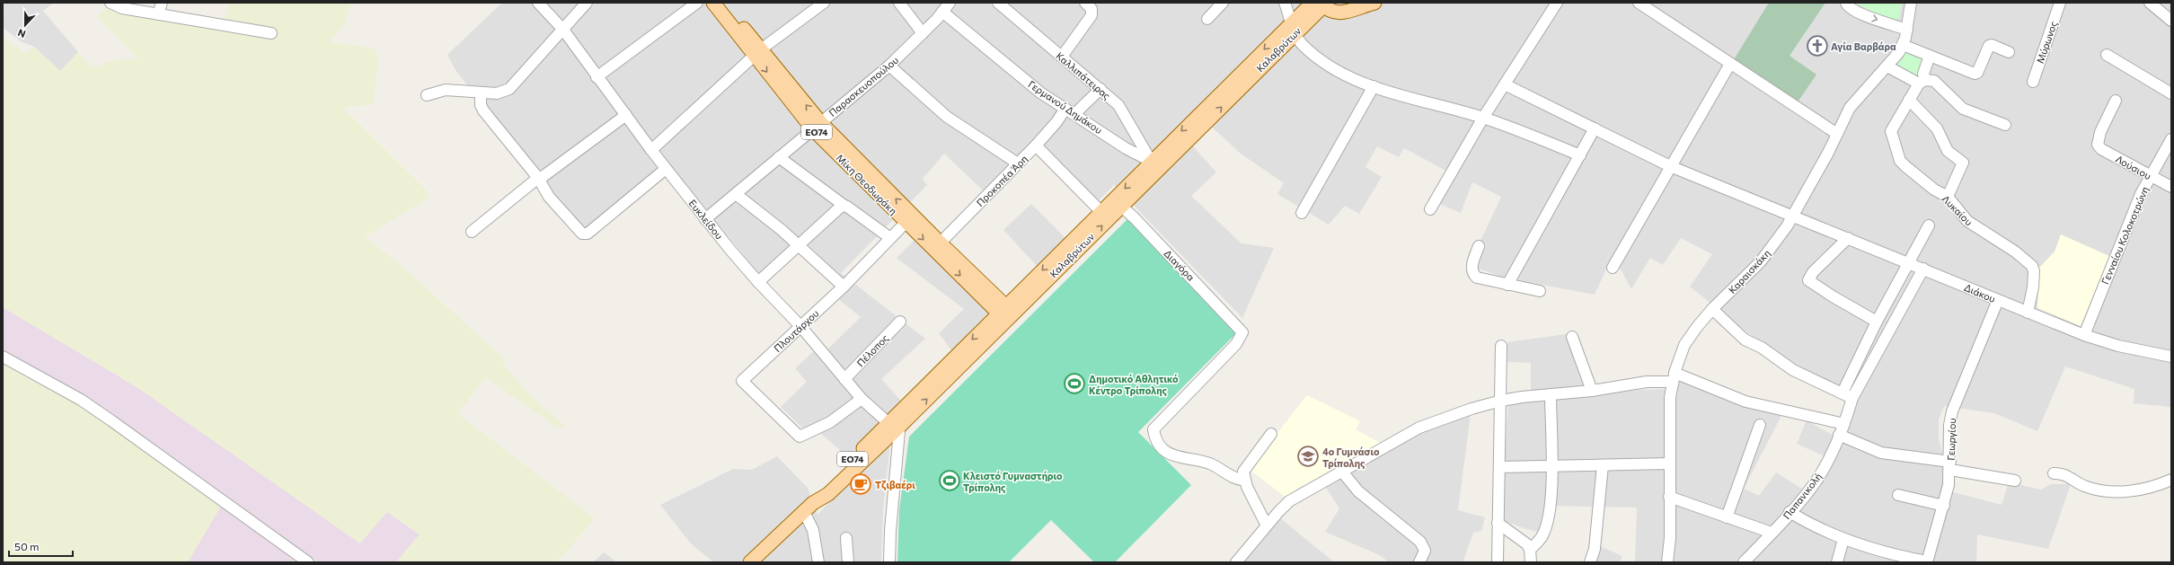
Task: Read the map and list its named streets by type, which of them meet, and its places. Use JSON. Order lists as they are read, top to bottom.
{
  "streets": {
    "main road": ["Καλαβρύτων", "ΕΟ74", "Μίκη Θεοδωράκη"],
    "street": [
      "Μύρωνος",
      "Καλλιπάτειρας",
      "Παρασκευοπούλου",
      "Γερμανού Δημάκου",
      "Λούσιου",
      "Προκοπέα Άρη",
      "Λυκαίου",
      "Ευκλείδου",
      "Γενναίου Κολοκοτρώνη",
      "Διαγόρα",
      "Καραισκάκη",
      "Διάκου",
      "Πλουτάρχου",
      "Πέλοπος",
      "Γεωργίου",
      "Παπανικολή"
    ]
  },
  "crossings": [
    ["Καλαβρύτων", "Καλλιπάτειρας"],
    ["Καλαβρύτων", "Γερμανού Δημάκου"],
    ["Καλαβρύτων", "Μίκη Θεοδωράκη"],
    ["Καλαβρύτων", "Ευκλείδου"],
    ["Καλαβρύτων", "Διαγόρα"],
    ["Καλλιπάτειρας", "Γερμανού Δημάκου"],
    ["Καλλιπάτειρας", "Προκοπέα Άρη"],
    ["Παρασκευοπούλου", "Γερμανού Δημάκου"],
    ["Παρασκευοπούλου", "Μίκη Θεοδωράκη"],
    ["Παρασκευοπούλου", "Ευκλείδου"],
    ["Γερμανού Δημάκου", "Προκοπέα Άρη"],
    ["Λούσιου", "Γενναίου Κολοκοτρώνη"],
    ["Προκοπέα Άρη", "Μίκη Θεοδωράκη"],
    ["Μίκη Θεοδωράκη", "Πλουτάρχου"],
    ["Λυκαίου", "Διάκου"],
    ["Ευκλείδου", "Πλουτάρχου"],
    ["Ευκλείδου", "Πέλοπος"],
    ["Γενναίου Κολοκοτρώνη", "Διάκου"],
    ["Καραισκάκη", "Διάκου"],
    ["Διάκου", "Γεωργίου"],
    ["Διάκου", "Παπανικολή"]
  ],
  "places": {
    "church": ["Αγία Βαρβάρα"],
    "sports": ["Δημοτικό Αθλητικό Κέντρο Τρίπολης", "Κλειστό Γυμναστήριο Τρίπολης"],
    "school or university": ["4ο Γυμνάσιο Τρίπολης"],
    "cafe": ["Τζιβαέρι"]
  },
  "scale_bar": "50 m",
  "north": "bottom"
}
